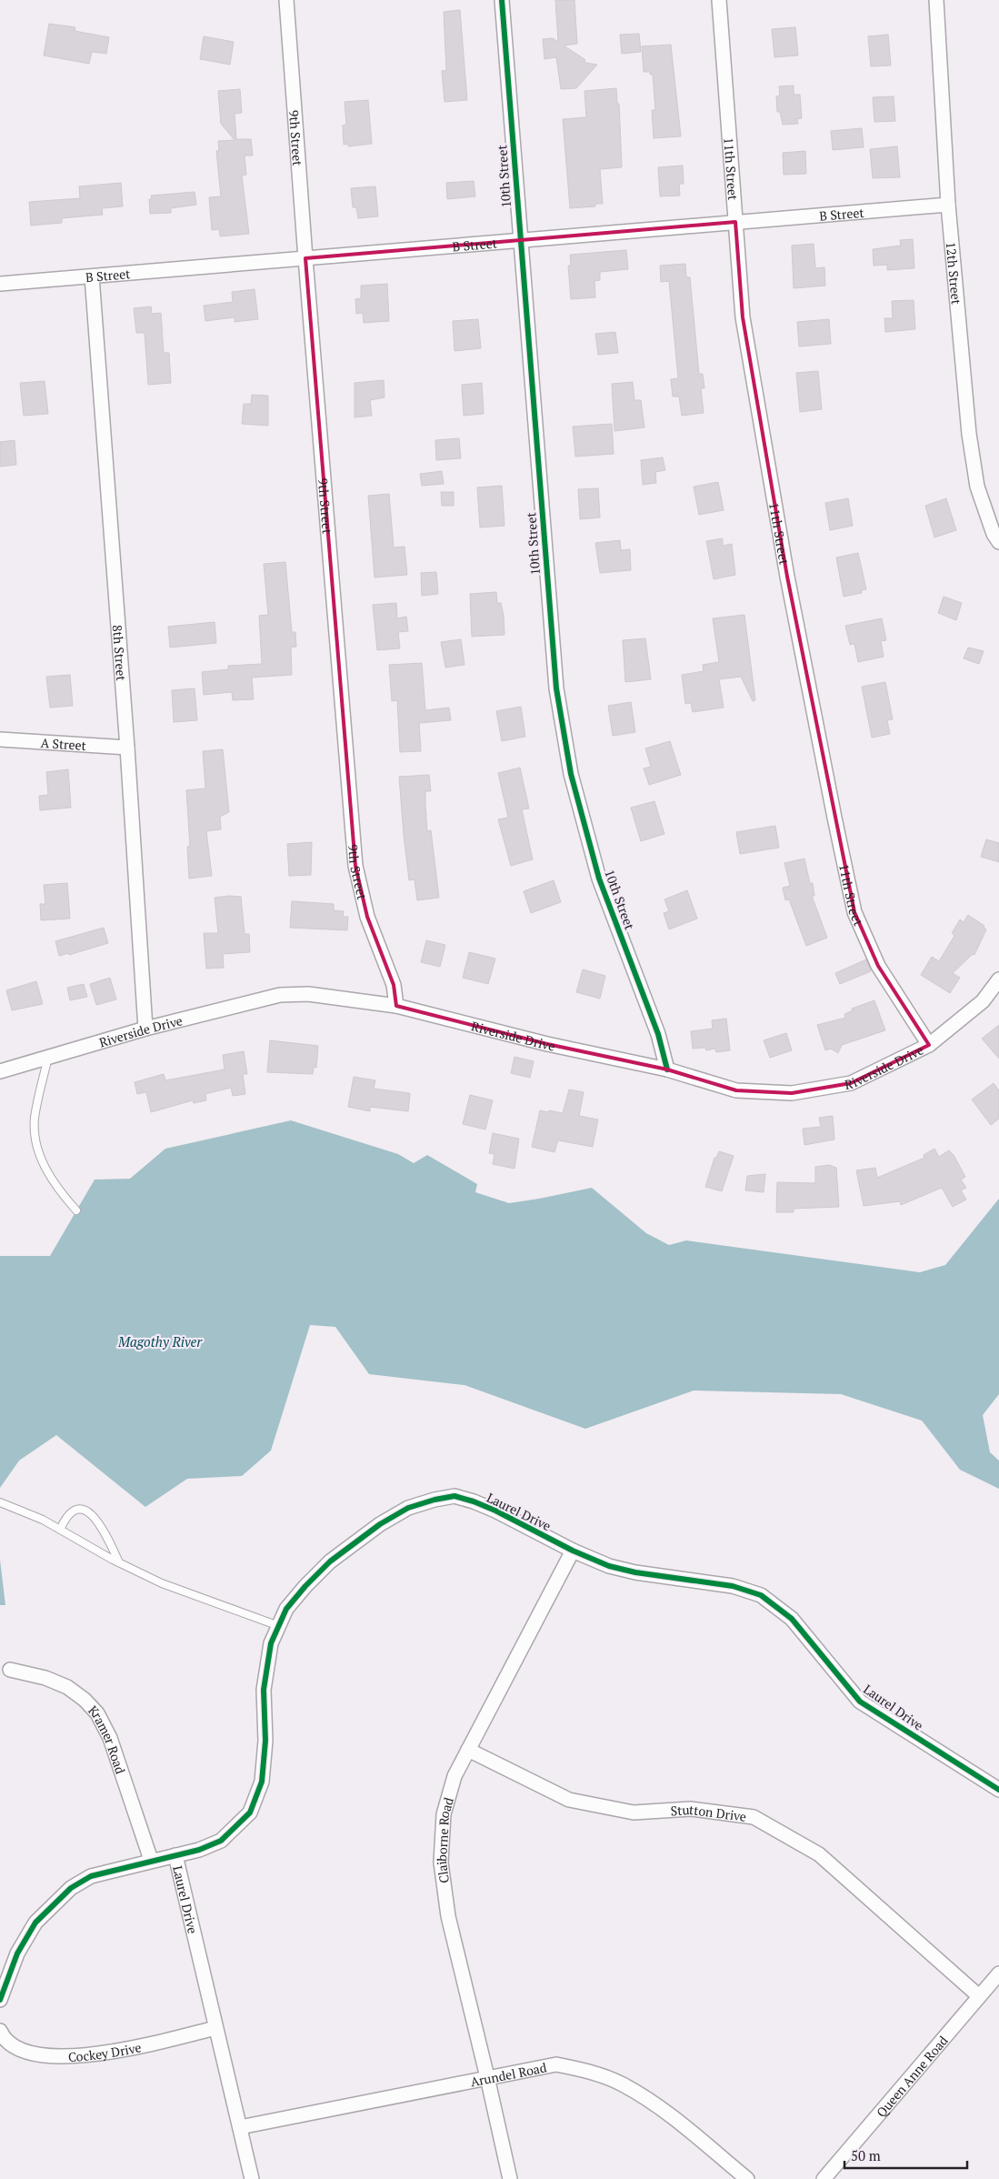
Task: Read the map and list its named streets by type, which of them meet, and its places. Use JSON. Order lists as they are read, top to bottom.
{
  "streets": {
    "street": [
      "9th Street",
      "11th Street",
      "10th Street",
      "B Street",
      "12th Street",
      "8th Street",
      "A Street",
      "Riverside Drive",
      "Laurel Drive",
      "Kramer Road",
      "Stutton Drive",
      "Claiborne Road",
      "Cockey Drive",
      "Arundel Road",
      "Queen Anne Road"
    ]
  },
  "crossings": [
    ["9th Street", "B Street"],
    ["9th Street", "Riverside Drive"],
    ["11th Street", "B Street"],
    ["11th Street", "Riverside Drive"],
    ["10th Street", "B Street"],
    ["10th Street", "Riverside Drive"],
    ["B Street", "12th Street"],
    ["B Street", "8th Street"],
    ["8th Street", "A Street"],
    ["8th Street", "Riverside Drive"],
    ["Laurel Drive", "Claiborne Road"],
    ["Laurel Drive", "Cockey Drive"],
    ["Laurel Drive", "Arundel Road"],
    ["Stutton Drive", "Claiborne Road"],
    ["Stutton Drive", "Queen Anne Road"],
    ["Claiborne Road", "Arundel Road"]
  ],
  "water": ["Magothy River"],
  "scale_bar": "50 m"
}
